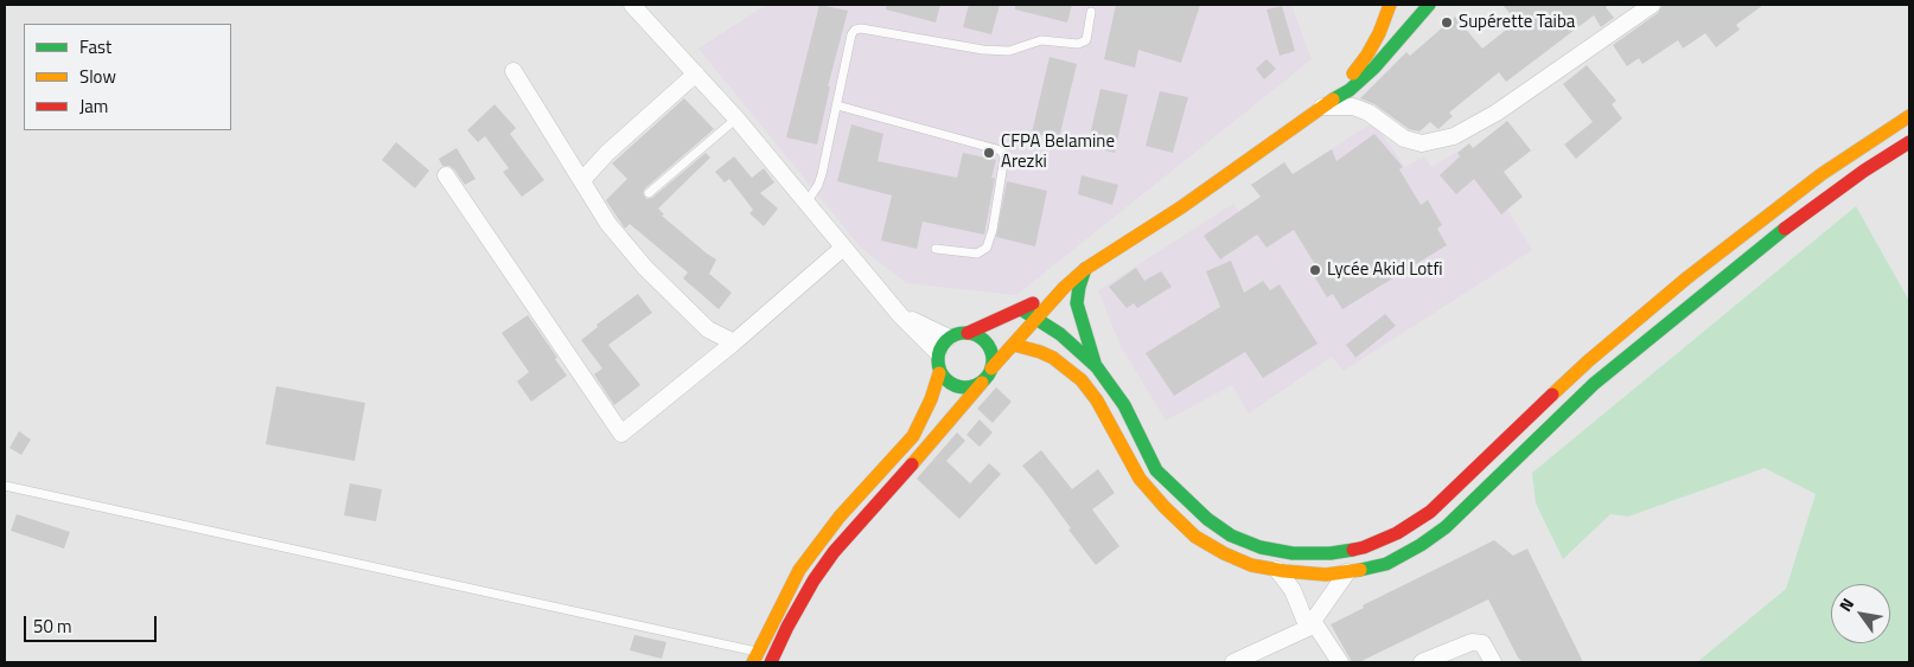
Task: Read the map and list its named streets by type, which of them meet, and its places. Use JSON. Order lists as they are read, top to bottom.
{
  "places": ["Supérette Taiba", "CFPA Belamine Arezki", "Lycée Akid Lotfi"],
  "legend": ["Fast", "Slow", "Jam"],
  "scale_bar": "50 m",
  "north": "top left"
}
